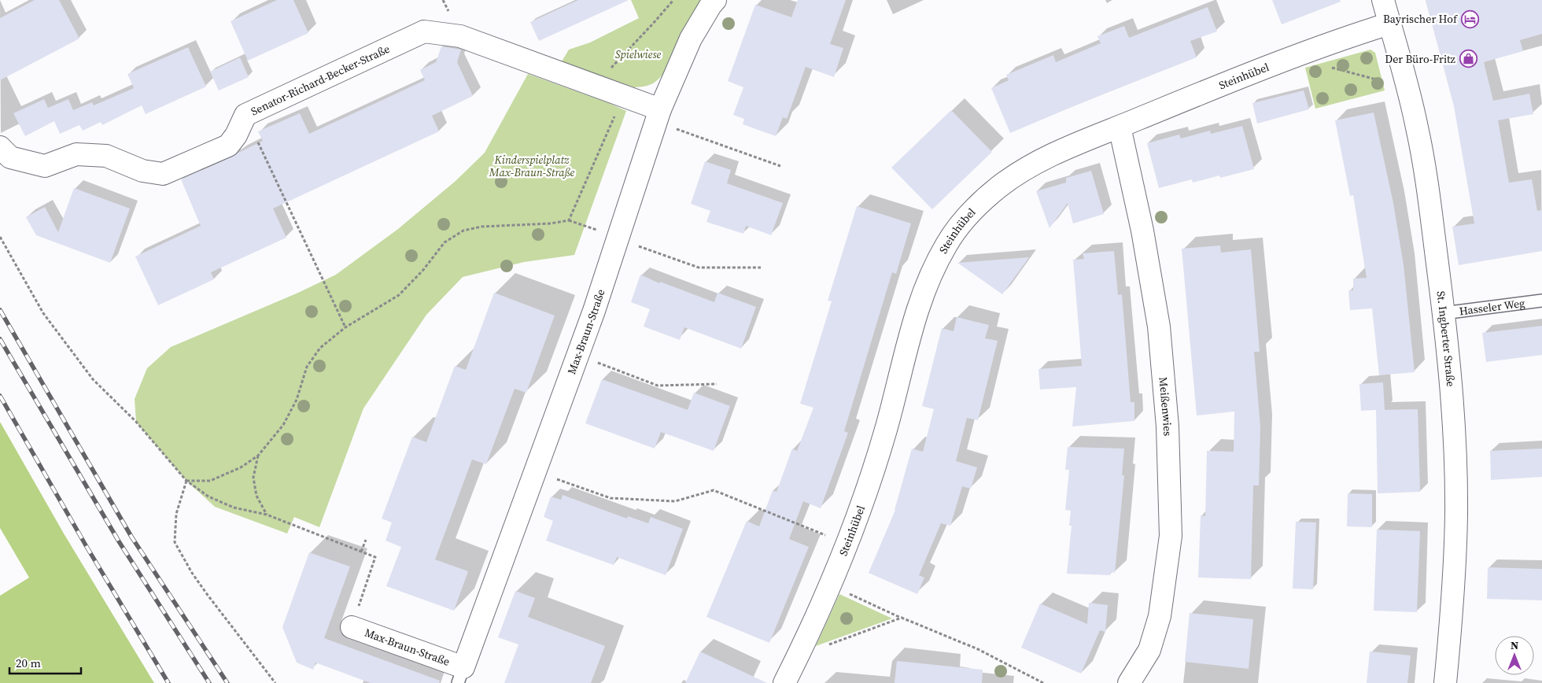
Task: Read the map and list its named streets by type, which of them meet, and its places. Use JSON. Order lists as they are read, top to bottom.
{
  "streets": {
    "street": [
      "Steinhübel",
      "Senator-Richard-Becker-Straße",
      "Max-Braun-Straße",
      "St. Ingberter Straße",
      "Meißenwies"
    ],
    "lane": ["Hasseler Weg"]
  },
  "crossings": [
    ["Steinhübel", "St. Ingberter Straße"],
    ["Steinhübel", "Meißenwies"],
    ["Senator-Richard-Becker-Straße", "Max-Braun-Straße"],
    ["Hasseler Weg", "St. Ingberter Straße"]
  ],
  "parks": ["Spielwiese", "Kinderspielplatz Max-Braun-Straße"],
  "places": {
    "hotel": ["Bayrischer Hof"],
    "shop": ["Der Büro-Fritz"]
  },
  "scale_bar": "20 m",
  "north": "top"
}
